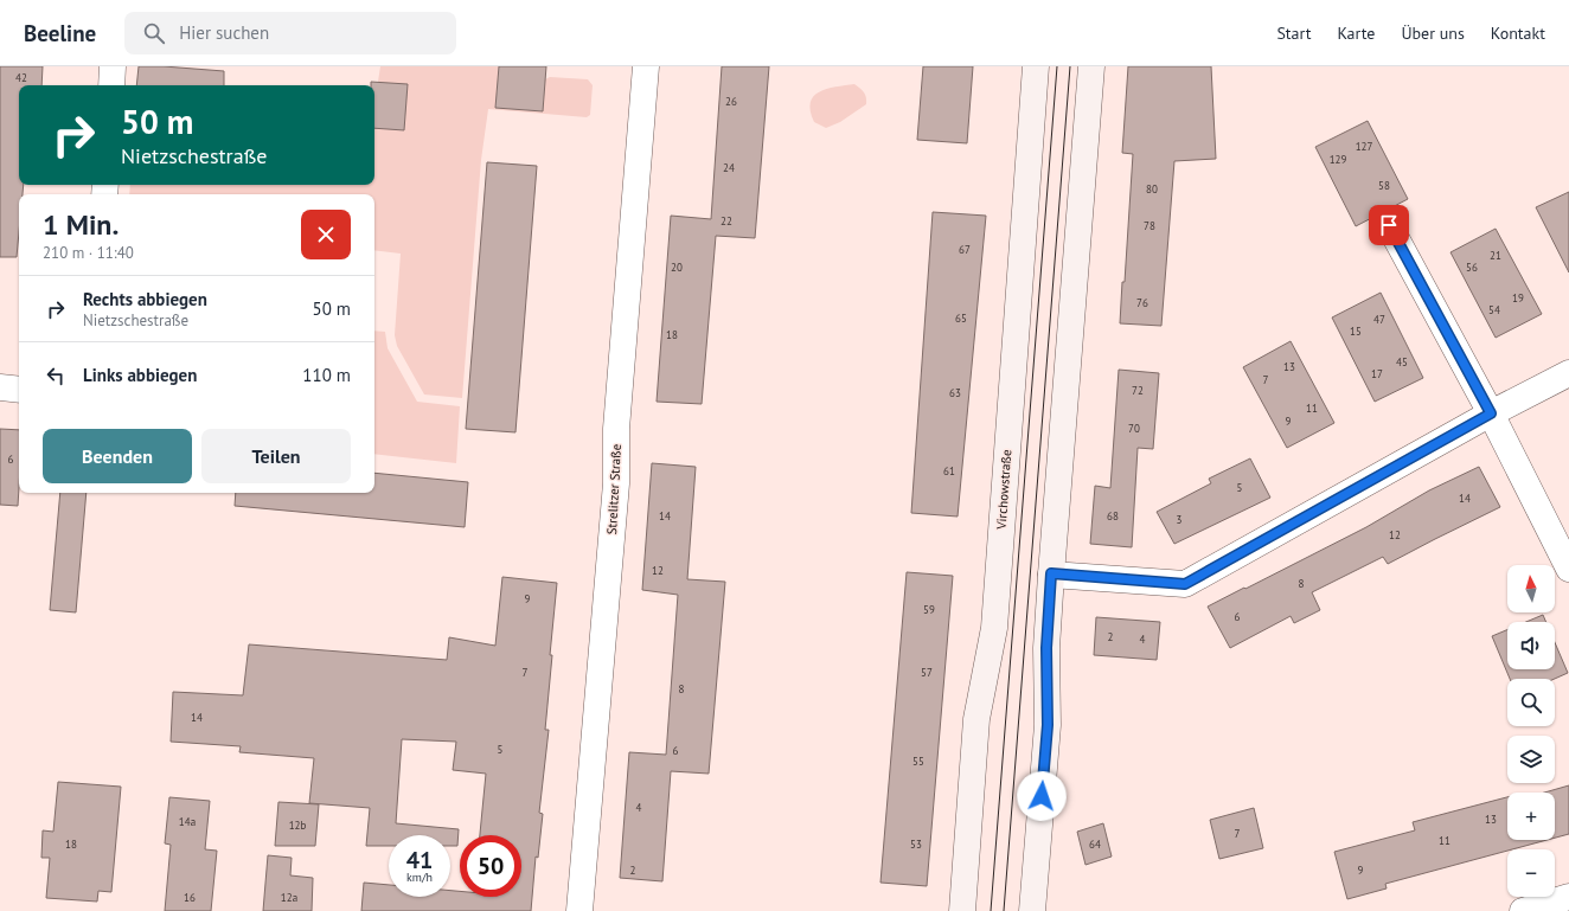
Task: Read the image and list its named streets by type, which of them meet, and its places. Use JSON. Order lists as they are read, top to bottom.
{
  "streets": {
    "main road": ["Virchowstraße"],
    "street": ["Strelitzer Straße"]
  },
  "house_numbers": [
    "42",
    "26",
    "127",
    "129",
    "24",
    "58",
    "80",
    "22",
    "78",
    "67",
    "21",
    "20",
    "56",
    "19",
    "76",
    "54",
    "65",
    "47",
    "15",
    "18",
    "45",
    "13",
    "17",
    "7",
    "72",
    "63",
    "11",
    "9",
    "70",
    "6",
    "61",
    "5",
    "14",
    "14",
    "68",
    "3",
    "12",
    "12",
    "8",
    "9",
    "59",
    "6",
    "2",
    "4",
    "7",
    "57",
    "8",
    "14",
    "5",
    "6",
    "55",
    "4",
    "13",
    "14a",
    "12b",
    "7",
    "11",
    "18",
    "53",
    "64",
    "2",
    "9",
    "16",
    "12a"
  ],
  "north": "top",
  "page": {
    "header": "Beeline",
    "search": "Hier suchen",
    "nav": [
      "Start",
      "Karte",
      "Über uns",
      "Kontakt"
    ],
    "turn": ["50 m", "Nietzschestraße"],
    "heading": ["1 Min.", "210 m · 11:40"],
    "list": [
      {
        "name": "Rechts abbiegen",
        "note": "Nietzschestraße",
        "value": "50 m"
      },
      {
        "name": "Links abbiegen",
        "value": "110 m"
      }
    ],
    "buttons": ["Beenden", "Teilen"],
    "map_buttons": ["+", "−"],
    "speed": "41 km/h",
    "limit": "50"
  }
}
